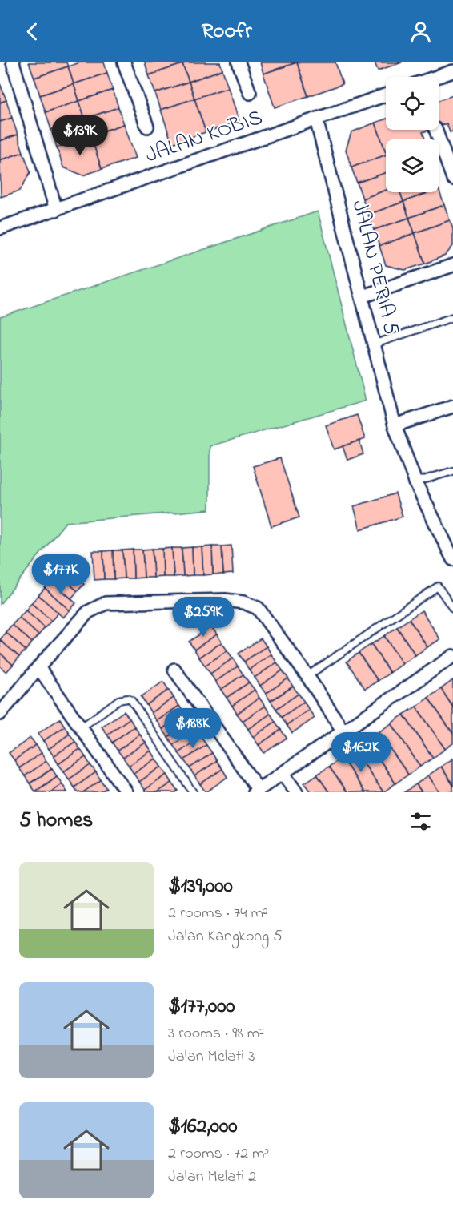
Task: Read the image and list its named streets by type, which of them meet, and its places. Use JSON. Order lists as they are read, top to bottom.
{
  "streets": {
    "street": ["JALAN KOBIS", "JALAN PERIA 5"]
  },
  "crossings": [
    ["JALAN KOBIS", "JALAN PERIA 5"]
  ],
  "page": {
    "header": "Roofr",
    "price": [
      "$139K",
      "$177K",
      "$259K",
      "$188K",
      "$162K"
    ],
    "heading": "5 homes",
    "list": [
      {
        "name": "$139,000",
        "note": "2 rooms · 74 m² · Jalan Kangkong 5"
      },
      {
        "name": "$177,000",
        "note": "3 rooms · 98 m² · Jalan Melati 3"
      },
      {
        "name": "$162,000",
        "note": "2 rooms · 72 m² · Jalan Melati 2"
      }
    ]
  }
}
